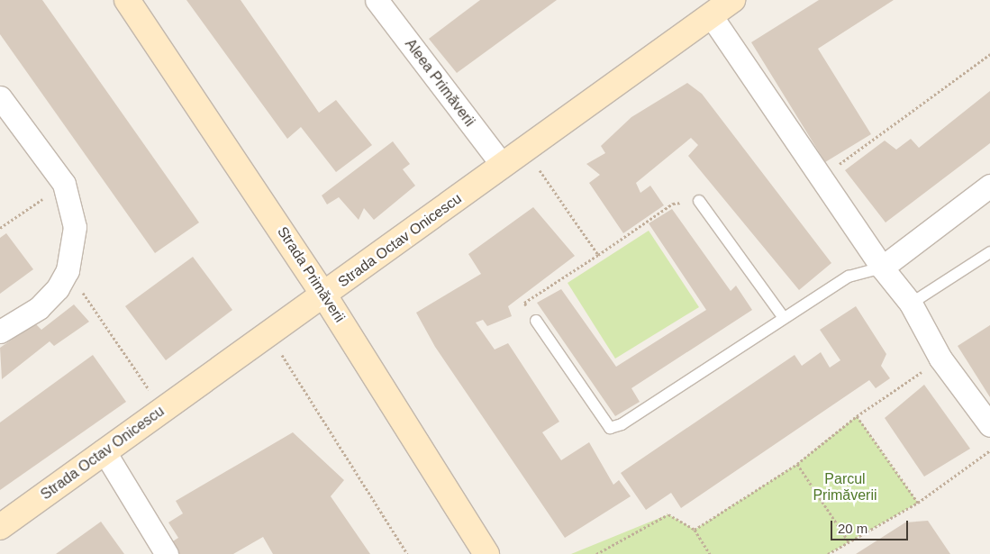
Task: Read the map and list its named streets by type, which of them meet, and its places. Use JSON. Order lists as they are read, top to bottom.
{
  "streets": {
    "street": ["Aleea Primăverii", "Strada Octav Onicescu", "Strada Primăverii"]
  },
  "crossings": [
    ["Aleea Primăverii", "Strada Octav Onicescu"],
    ["Strada Octav Onicescu", "Strada Primăverii"]
  ],
  "parks": ["Parcul Primăverii"],
  "scale_bar": "20 m"
}
